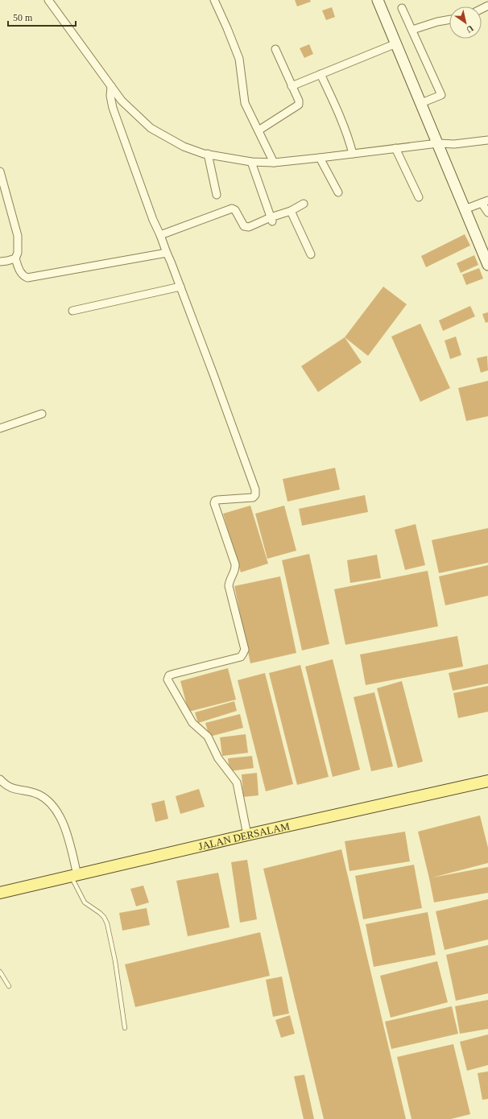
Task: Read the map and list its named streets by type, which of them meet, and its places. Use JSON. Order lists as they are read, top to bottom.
{
  "streets": {
    "main road": ["JALAN DERSALAM"]
  },
  "scale_bar": "50 m",
  "north": "bottom right"
}
